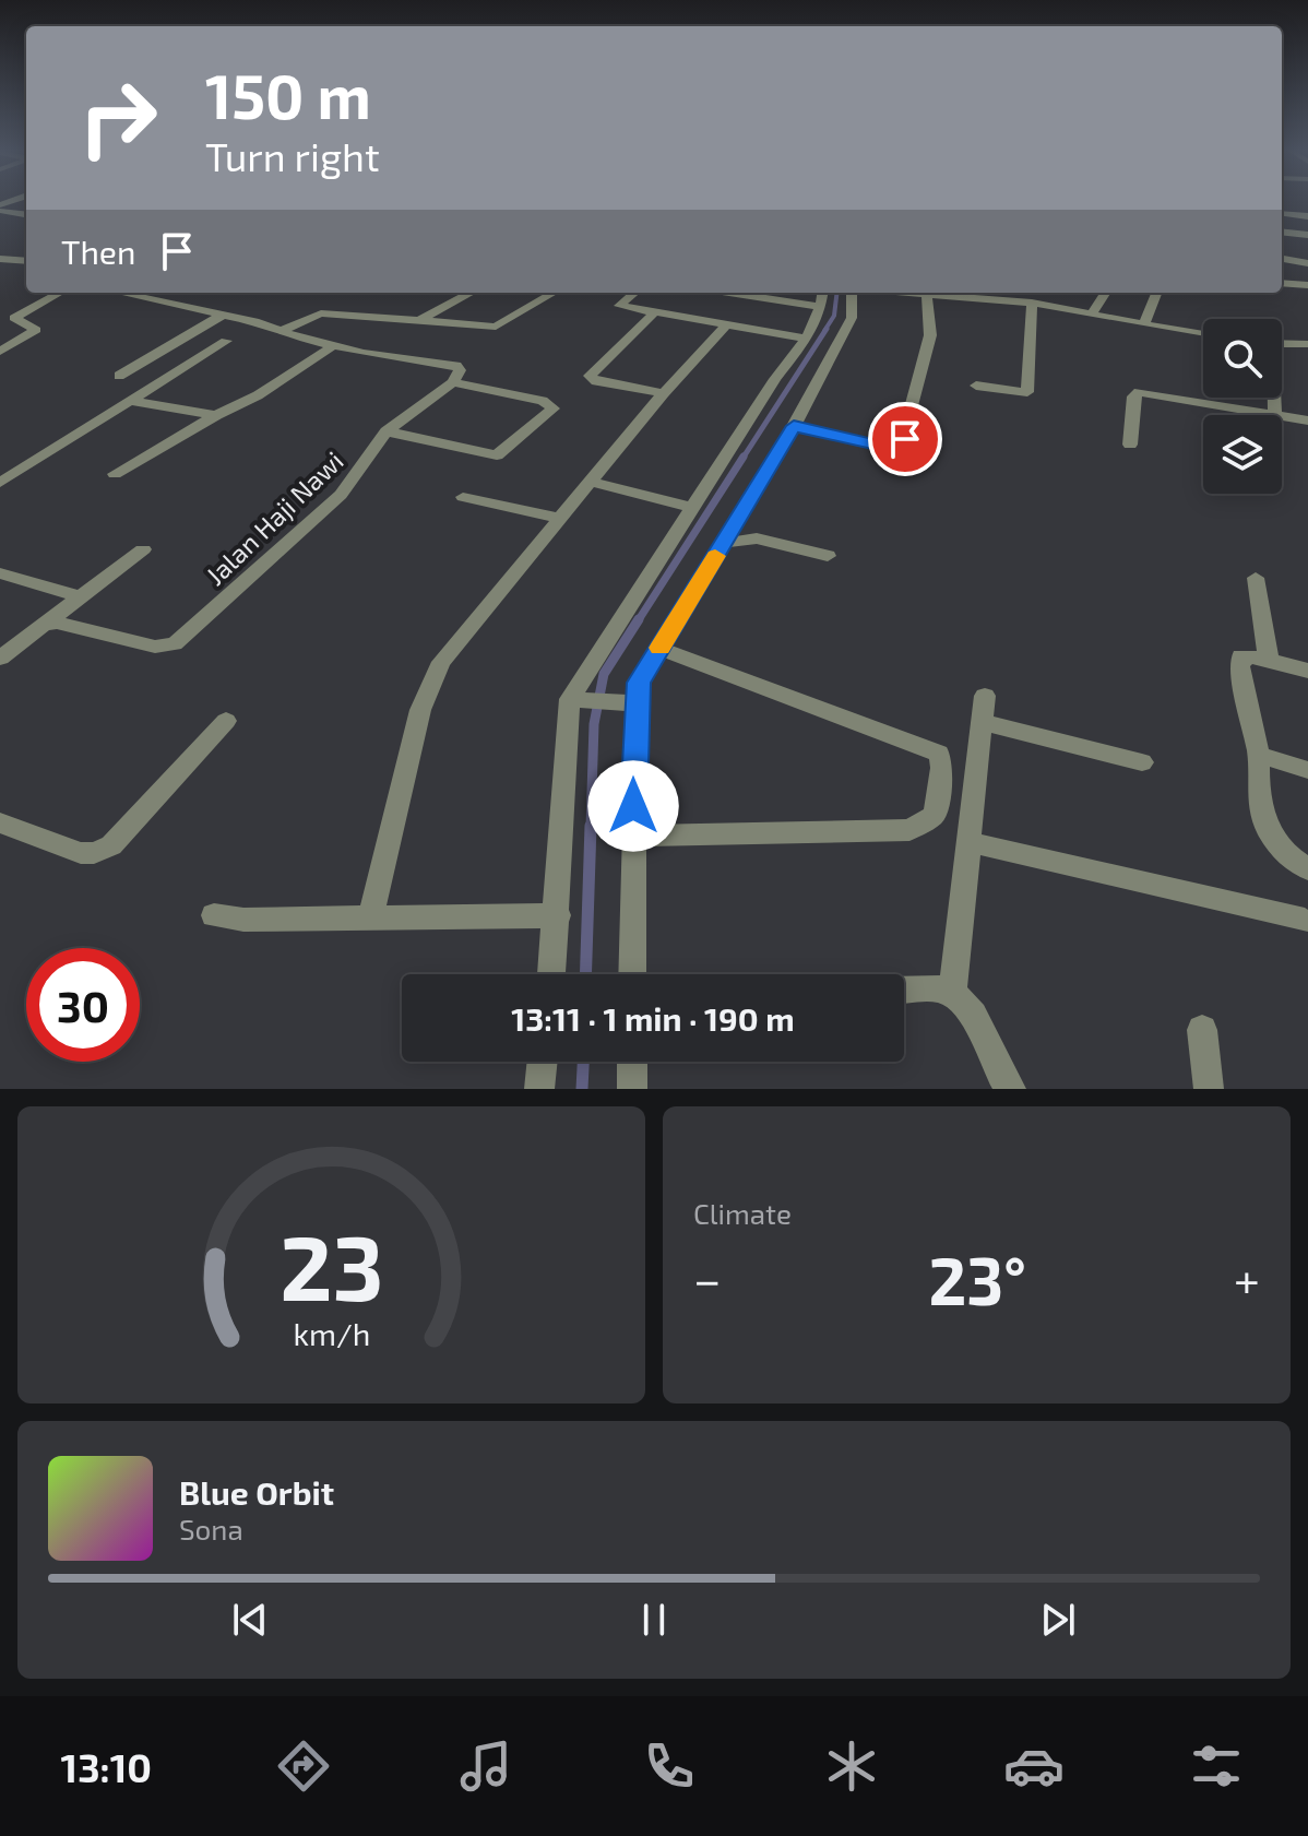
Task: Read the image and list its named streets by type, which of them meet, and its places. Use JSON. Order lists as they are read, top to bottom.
{
  "streets": {
    "street": ["Jalan Haji Nawi"]
  },
  "page": {
    "turn": ["150 m", "Turn right"],
    "then": "Then",
    "limit": "30",
    "trip": "13:11 · 1 min · 190 m",
    "tile": "Climate",
    "heat": ["−", "23°", "+"],
    "song": ["Blue Orbit", "Sona"],
    "tabs": "13:10",
    "gauge": ["23", "km/h"]
  }
}
